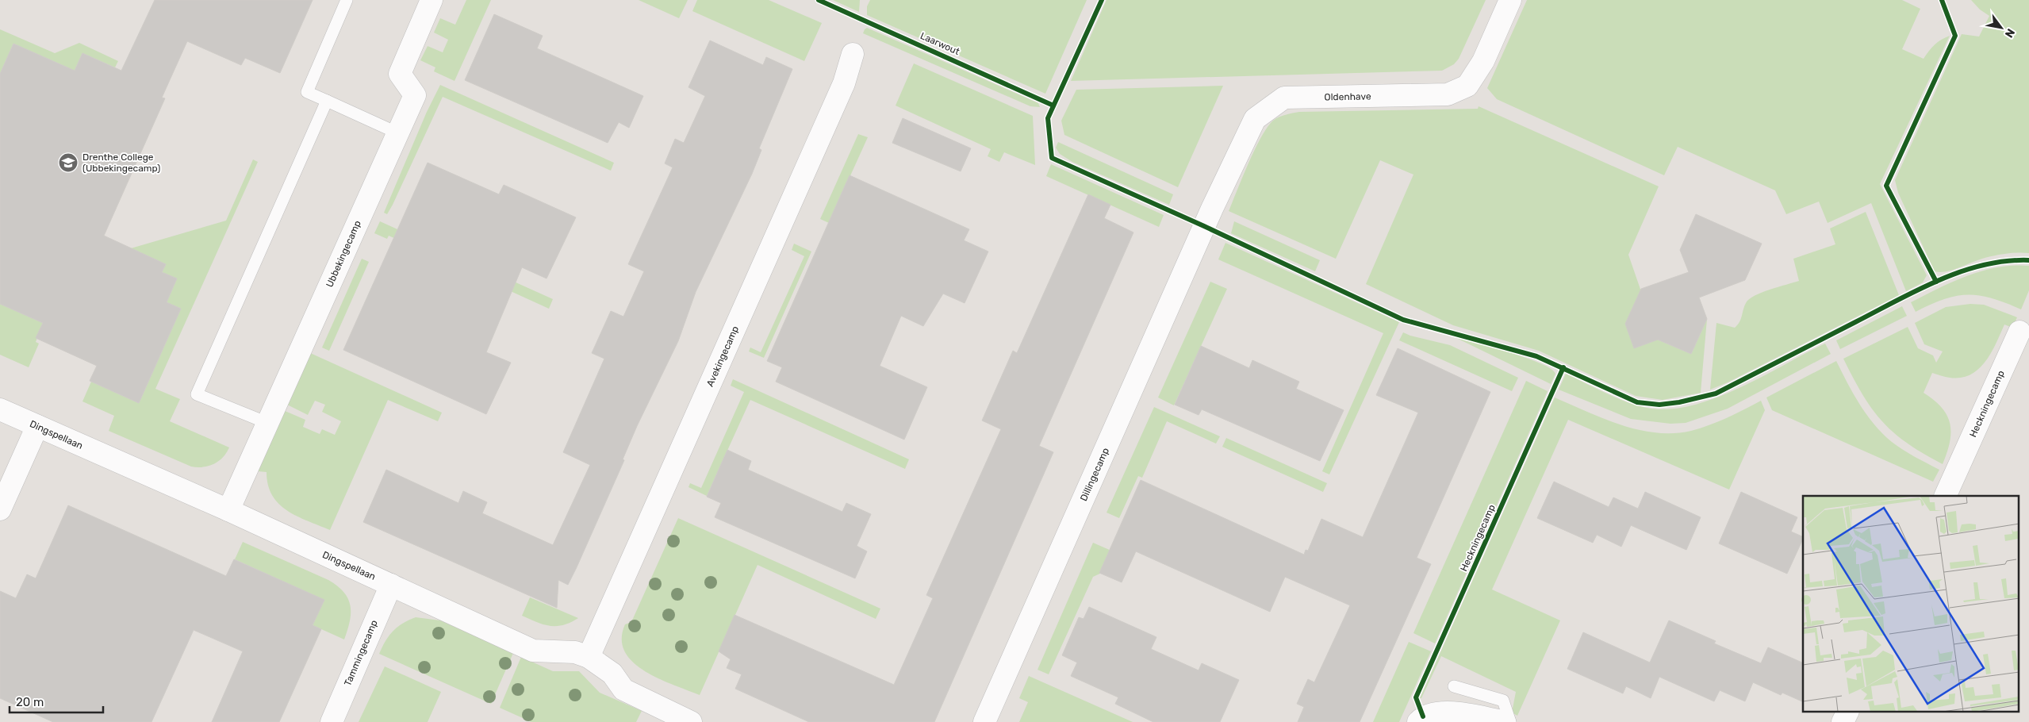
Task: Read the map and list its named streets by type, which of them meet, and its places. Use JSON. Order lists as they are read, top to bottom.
{
  "streets": {
    "street": [
      "Oldenhave",
      "Ubbekingecamp",
      "Avekingecamp",
      "Heckningecamp",
      "Dingspellaan",
      "Dillingecamp",
      "Tammingecamp"
    ],
    "cycle path": ["Laarwout"]
  },
  "crossings": [
    ["Oldenhave", "Dillingecamp"],
    ["Ubbekingecamp", "Dingspellaan"],
    ["Avekingecamp", "Dingspellaan"],
    ["Dingspellaan", "Tammingecamp"]
  ],
  "places": {
    "school or university": ["Drenthe College (Ubbekingecamp)"]
  },
  "scale_bar": "20 m",
  "north": "bottom right"
}
